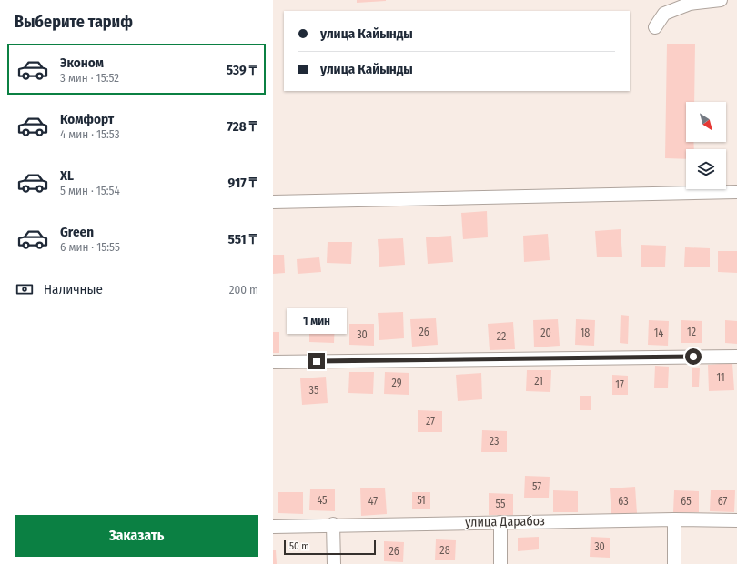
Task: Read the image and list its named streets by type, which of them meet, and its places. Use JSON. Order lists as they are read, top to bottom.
{
  "streets": {
    "street": ["улица Дарабоз"]
  },
  "house_numbers": [
    "26",
    "12",
    "20",
    "18",
    "14",
    "30",
    "22",
    "11",
    "21",
    "29",
    "17",
    "35",
    "27",
    "23",
    "57",
    "45",
    "51",
    "47",
    "63",
    "65",
    "67",
    "55",
    "30",
    "28",
    "26"
  ],
  "scale_bar": "50 m",
  "north": "bottom right",
  "page": {
    "heading": "Выберите тариф",
    "banner": ["улица Кайынды", "улица Кайынды"],
    "list": [
      {
        "name": "Эконом",
        "note": "3 мин · 15:52",
        "value": "539 ₸"
      },
      {
        "name": "Комфорт",
        "note": "4 мин · 15:53",
        "value": "728 ₸"
      },
      {
        "name": "XL",
        "note": "5 мин · 15:54",
        "value": "917 ₸"
      },
      {
        "name": "Green",
        "note": "6 мин · 15:55",
        "value": "551 ₸"
      }
    ],
    "pay": ["Наличные", "200 m"],
    "bubble": "1 мин",
    "buttons": "Заказать",
    "scale": "50 m"
  }
}
